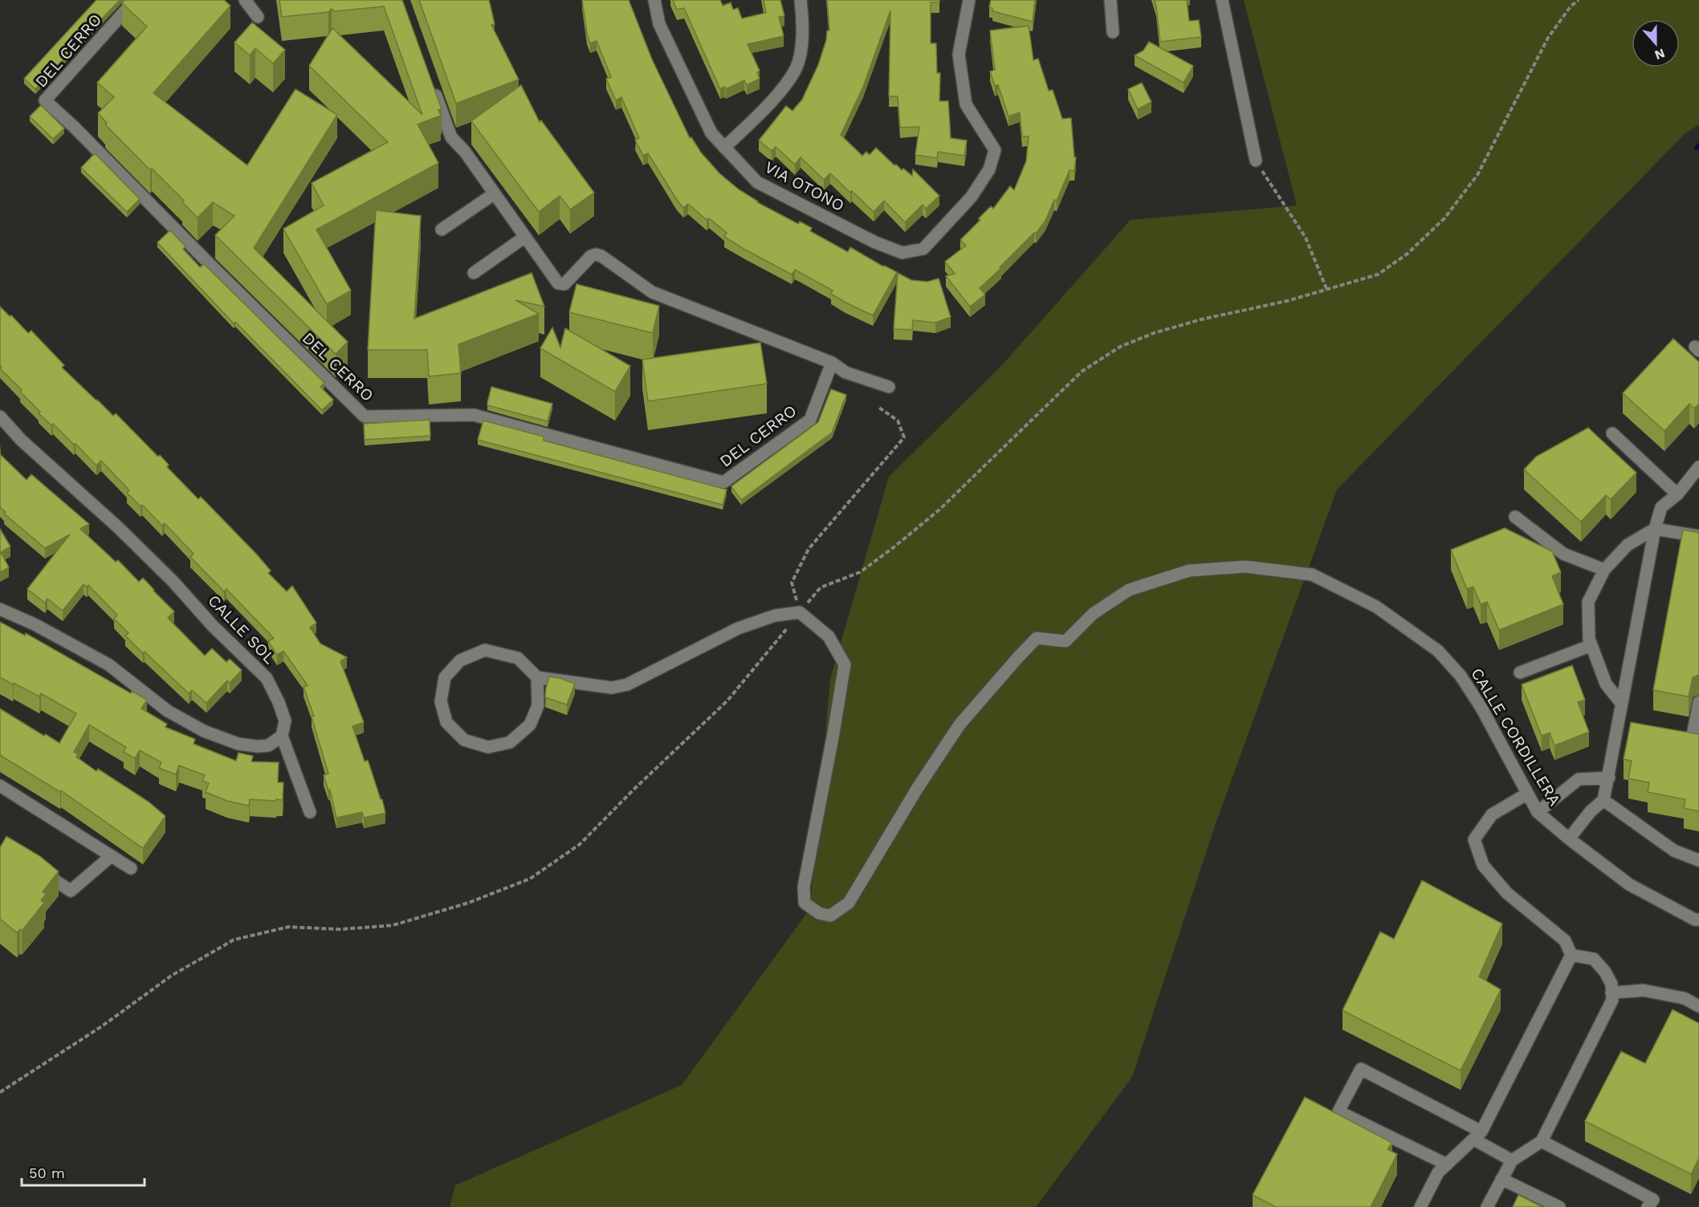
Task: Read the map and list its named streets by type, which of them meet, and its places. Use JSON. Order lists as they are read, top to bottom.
{
  "streets": {
    "street": [
      "DEL CERRO",
      "VIA OTONO",
      "CALLE SOL",
      "CALLE CORDILLERA"
    ]
  },
  "scale_bar": "50 m",
  "north": "bottom"
}
